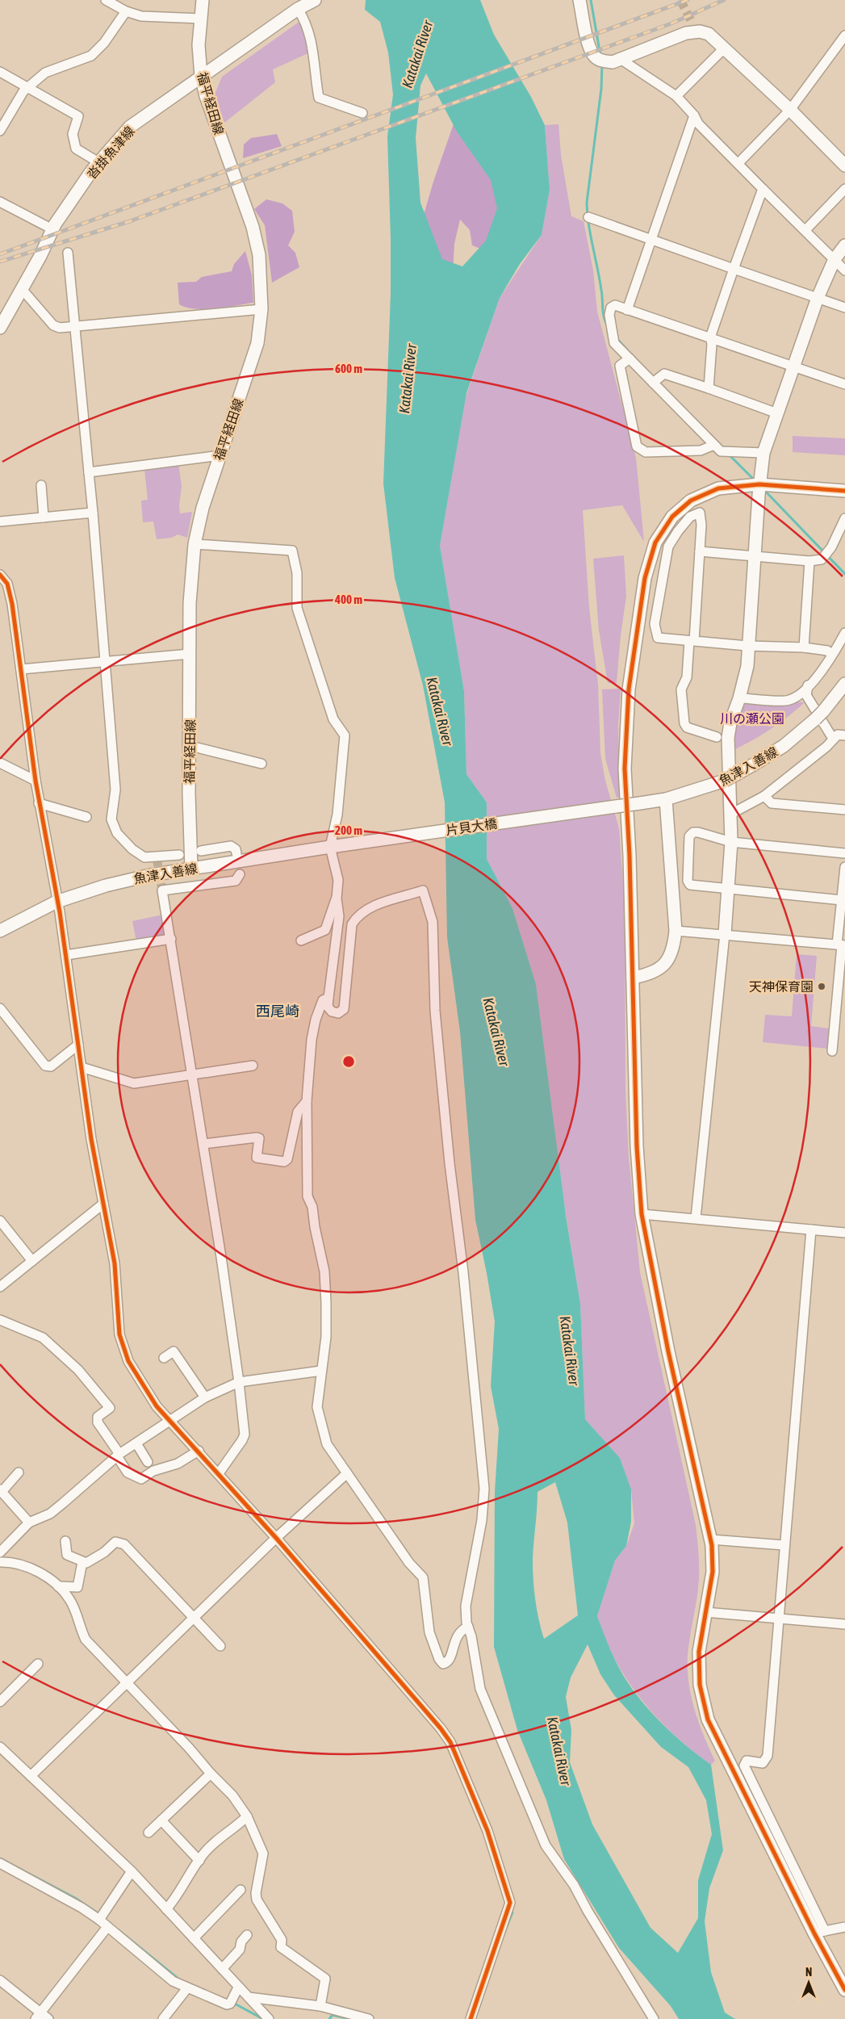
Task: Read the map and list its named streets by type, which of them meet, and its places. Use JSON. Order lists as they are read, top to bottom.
{
  "streets": {
    "street": [
      "福平経田線",
      "沓掛魚津線",
      "魚津入善線",
      "片貝大橋"
    ]
  },
  "crossings": [
    ["福平経田線", "沓掛魚津線"],
    ["福平経田線", "魚津入善線"],
    ["魚津入善線", "片貝大橋"]
  ],
  "districts": ["西尾崎"],
  "water": ["Katakai River"],
  "parks": ["川の瀬公園"],
  "places": ["天神保育園"],
  "north": "top",
  "rings": ["600 m", "400 m", "200 m"]
}
